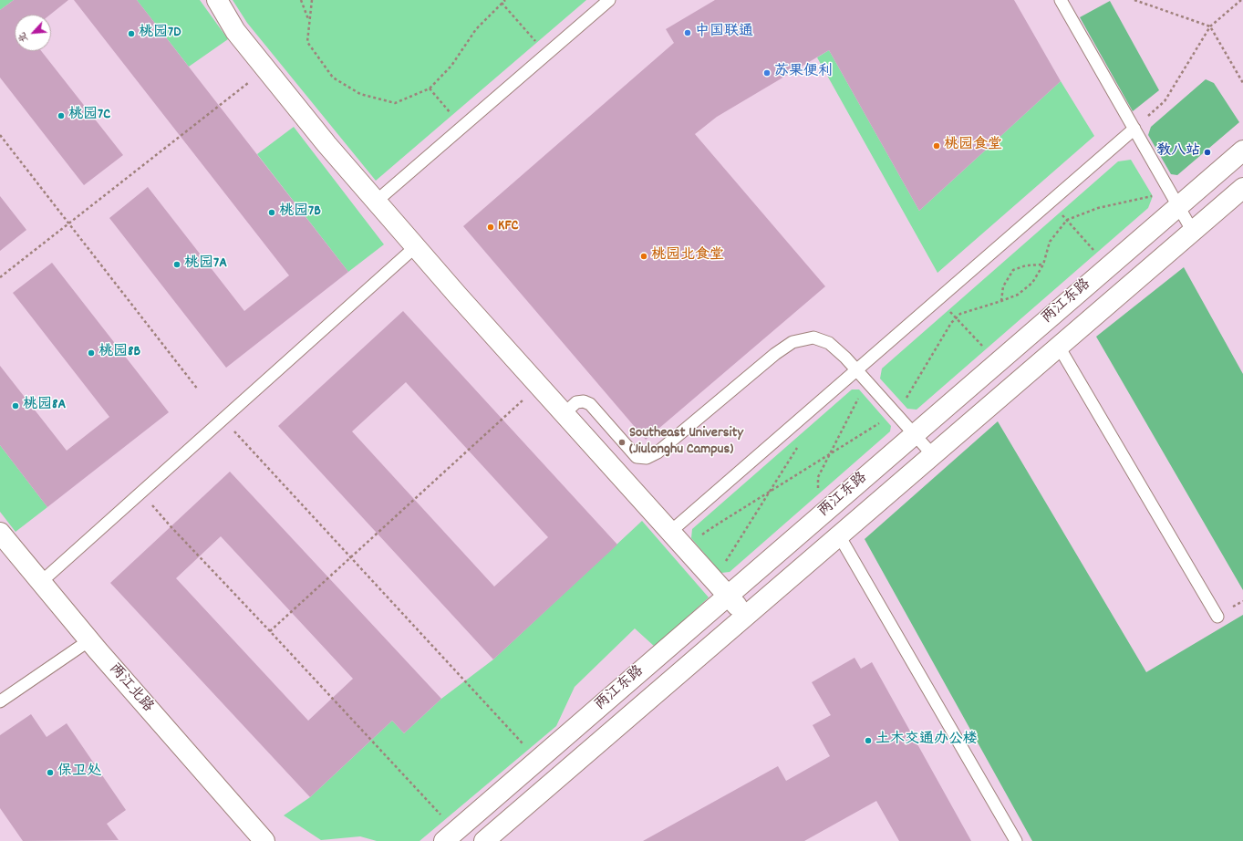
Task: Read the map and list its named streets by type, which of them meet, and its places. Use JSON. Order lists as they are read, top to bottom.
{
  "streets": {
    "street": ["两江东路", "两江北路"]
  },
  "places": [
    "中国联通",
    "桃园7D",
    "苏果便利",
    "桃园7C",
    "桃园食堂",
    "教八站",
    "桃园7B",
    "KFC",
    "桃园北食堂",
    "桃园7A",
    "桃园8B",
    "桃园8A",
    "Southeast University (Jiulonghu Campus)",
    "土木交通办公楼",
    "保卫处"
  ],
  "north": "bottom left"
}
